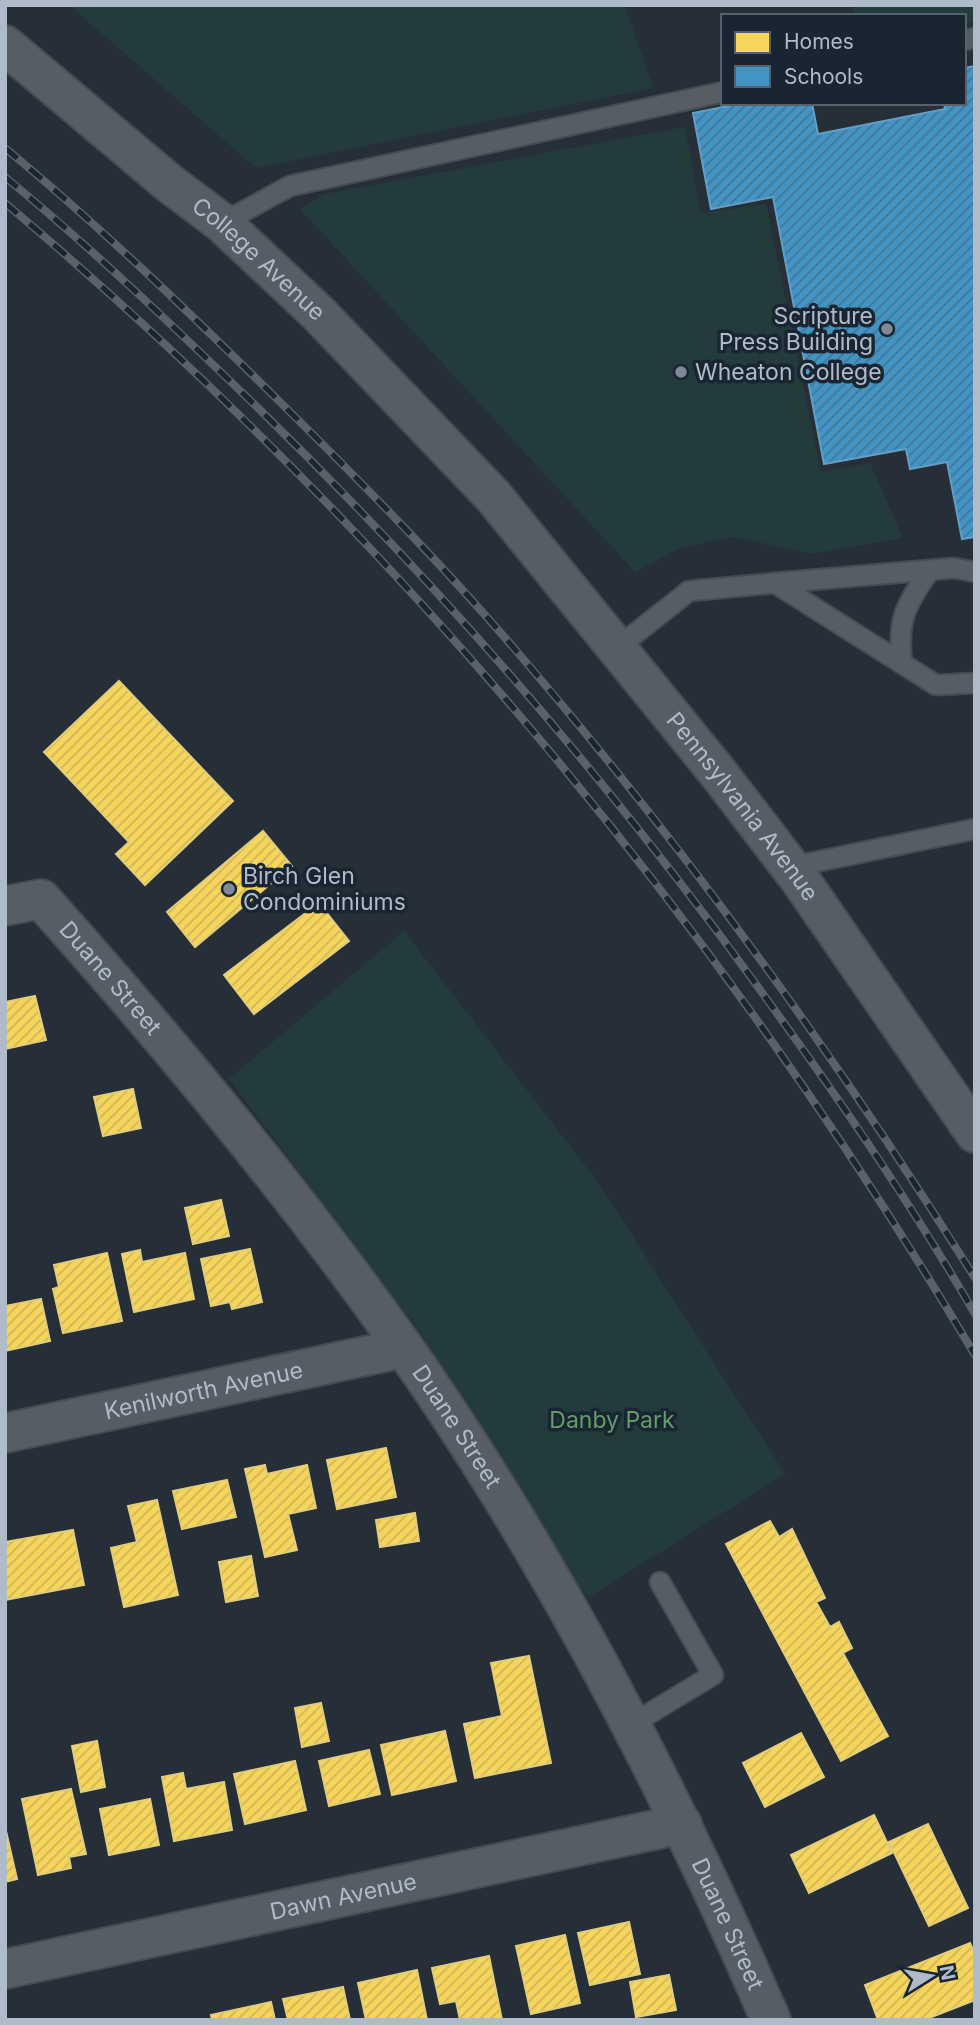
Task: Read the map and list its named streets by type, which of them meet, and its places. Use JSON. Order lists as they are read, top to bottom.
{
  "streets": {
    "street": [
      "College Avenue",
      "Pennsylvania Avenue",
      "Duane Street",
      "Kenilworth Avenue",
      "Dawn Avenue"
    ]
  },
  "crossings": [
    ["College Avenue", "Pennsylvania Avenue"],
    ["Duane Street", "Kenilworth Avenue"],
    ["Duane Street", "Dawn Avenue"]
  ],
  "parks": ["Danby Park"],
  "places": ["Scripture Press Building", "Wheaton College", "Birch Glen Condominiums"],
  "legend": ["Homes", "Schools"],
  "north": "right"
}
